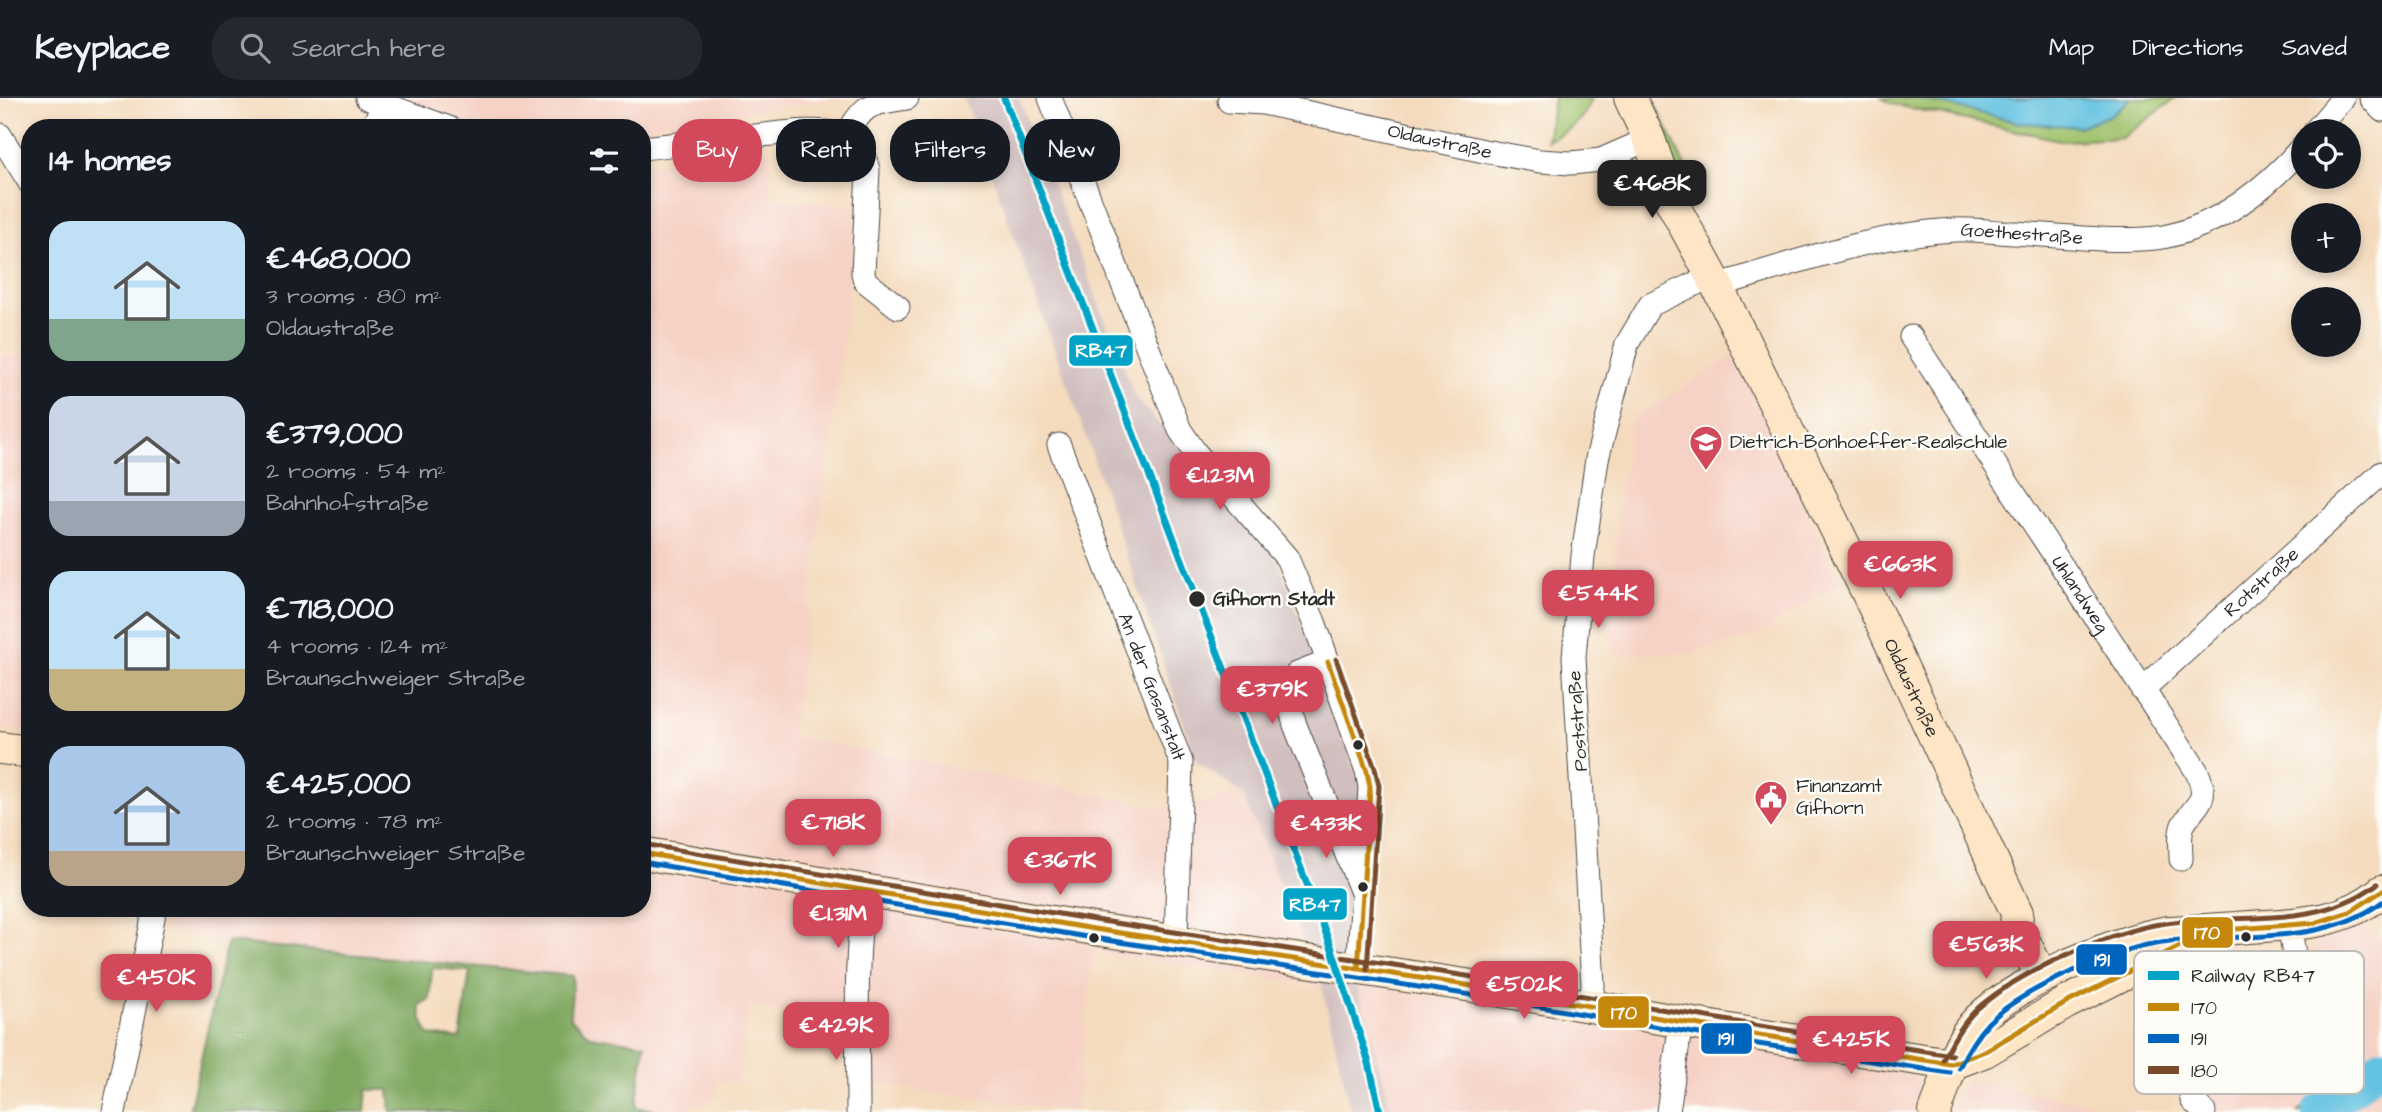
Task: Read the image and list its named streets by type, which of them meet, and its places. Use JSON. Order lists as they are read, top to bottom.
{
  "streets": {
    "street": [
      "Oldaustraße",
      "Goethestraße",
      "Rotstraße",
      "Uhlandweg",
      "An der Gasanstalt",
      "Poststraße"
    ]
  },
  "crossings": [
    ["Oldaustraße", "Goethestraße"],
    ["Oldaustraße", "Poststraße"],
    ["Goethestraße", "Poststraße"],
    ["Rotstraße", "Uhlandweg"]
  ],
  "places": {
    "school or university": ["Dietrich-Bonhoeffer-Realschule"],
    "other": ["Gifhorn Stadt"],
    "public building": ["Finanzamt Gifhorn"]
  },
  "lines": [
    "rail line RB47",
    "transit line 180",
    "transit line 170",
    "transit line 191"
  ],
  "legend": [
    "Railway RB47",
    "170",
    "191",
    "180"
  ],
  "page": {
    "header": "Keyplace",
    "search": "Search here",
    "nav": ["Map", "Directions", "Saved"],
    "map_buttons": ["+", "−"],
    "chip": [
      "Buy",
      "Rent",
      "Filters",
      "New"
    ],
    "heading": "14 homes",
    "price": [
      "€468K",
      "€1.23M",
      "€663K",
      "€544K",
      "€379K",
      "€718K",
      "€433K",
      "€367K",
      "€1.31M",
      "€563K",
      "€450K",
      "€502K",
      "€429K",
      "€425K"
    ],
    "list": [
      {
        "name": "€468,000",
        "note": "3 rooms · 80 m² · Oldaustraße"
      },
      {
        "name": "€379,000",
        "note": "2 rooms · 54 m² · Bahnhofstraße"
      },
      {
        "name": "€718,000",
        "note": "4 rooms · 124 m² · Braunschweiger Straße"
      },
      {
        "name": "€425,000",
        "note": "2 rooms · 78 m² · Braunschweiger Straße"
      }
    ]
  }
}
